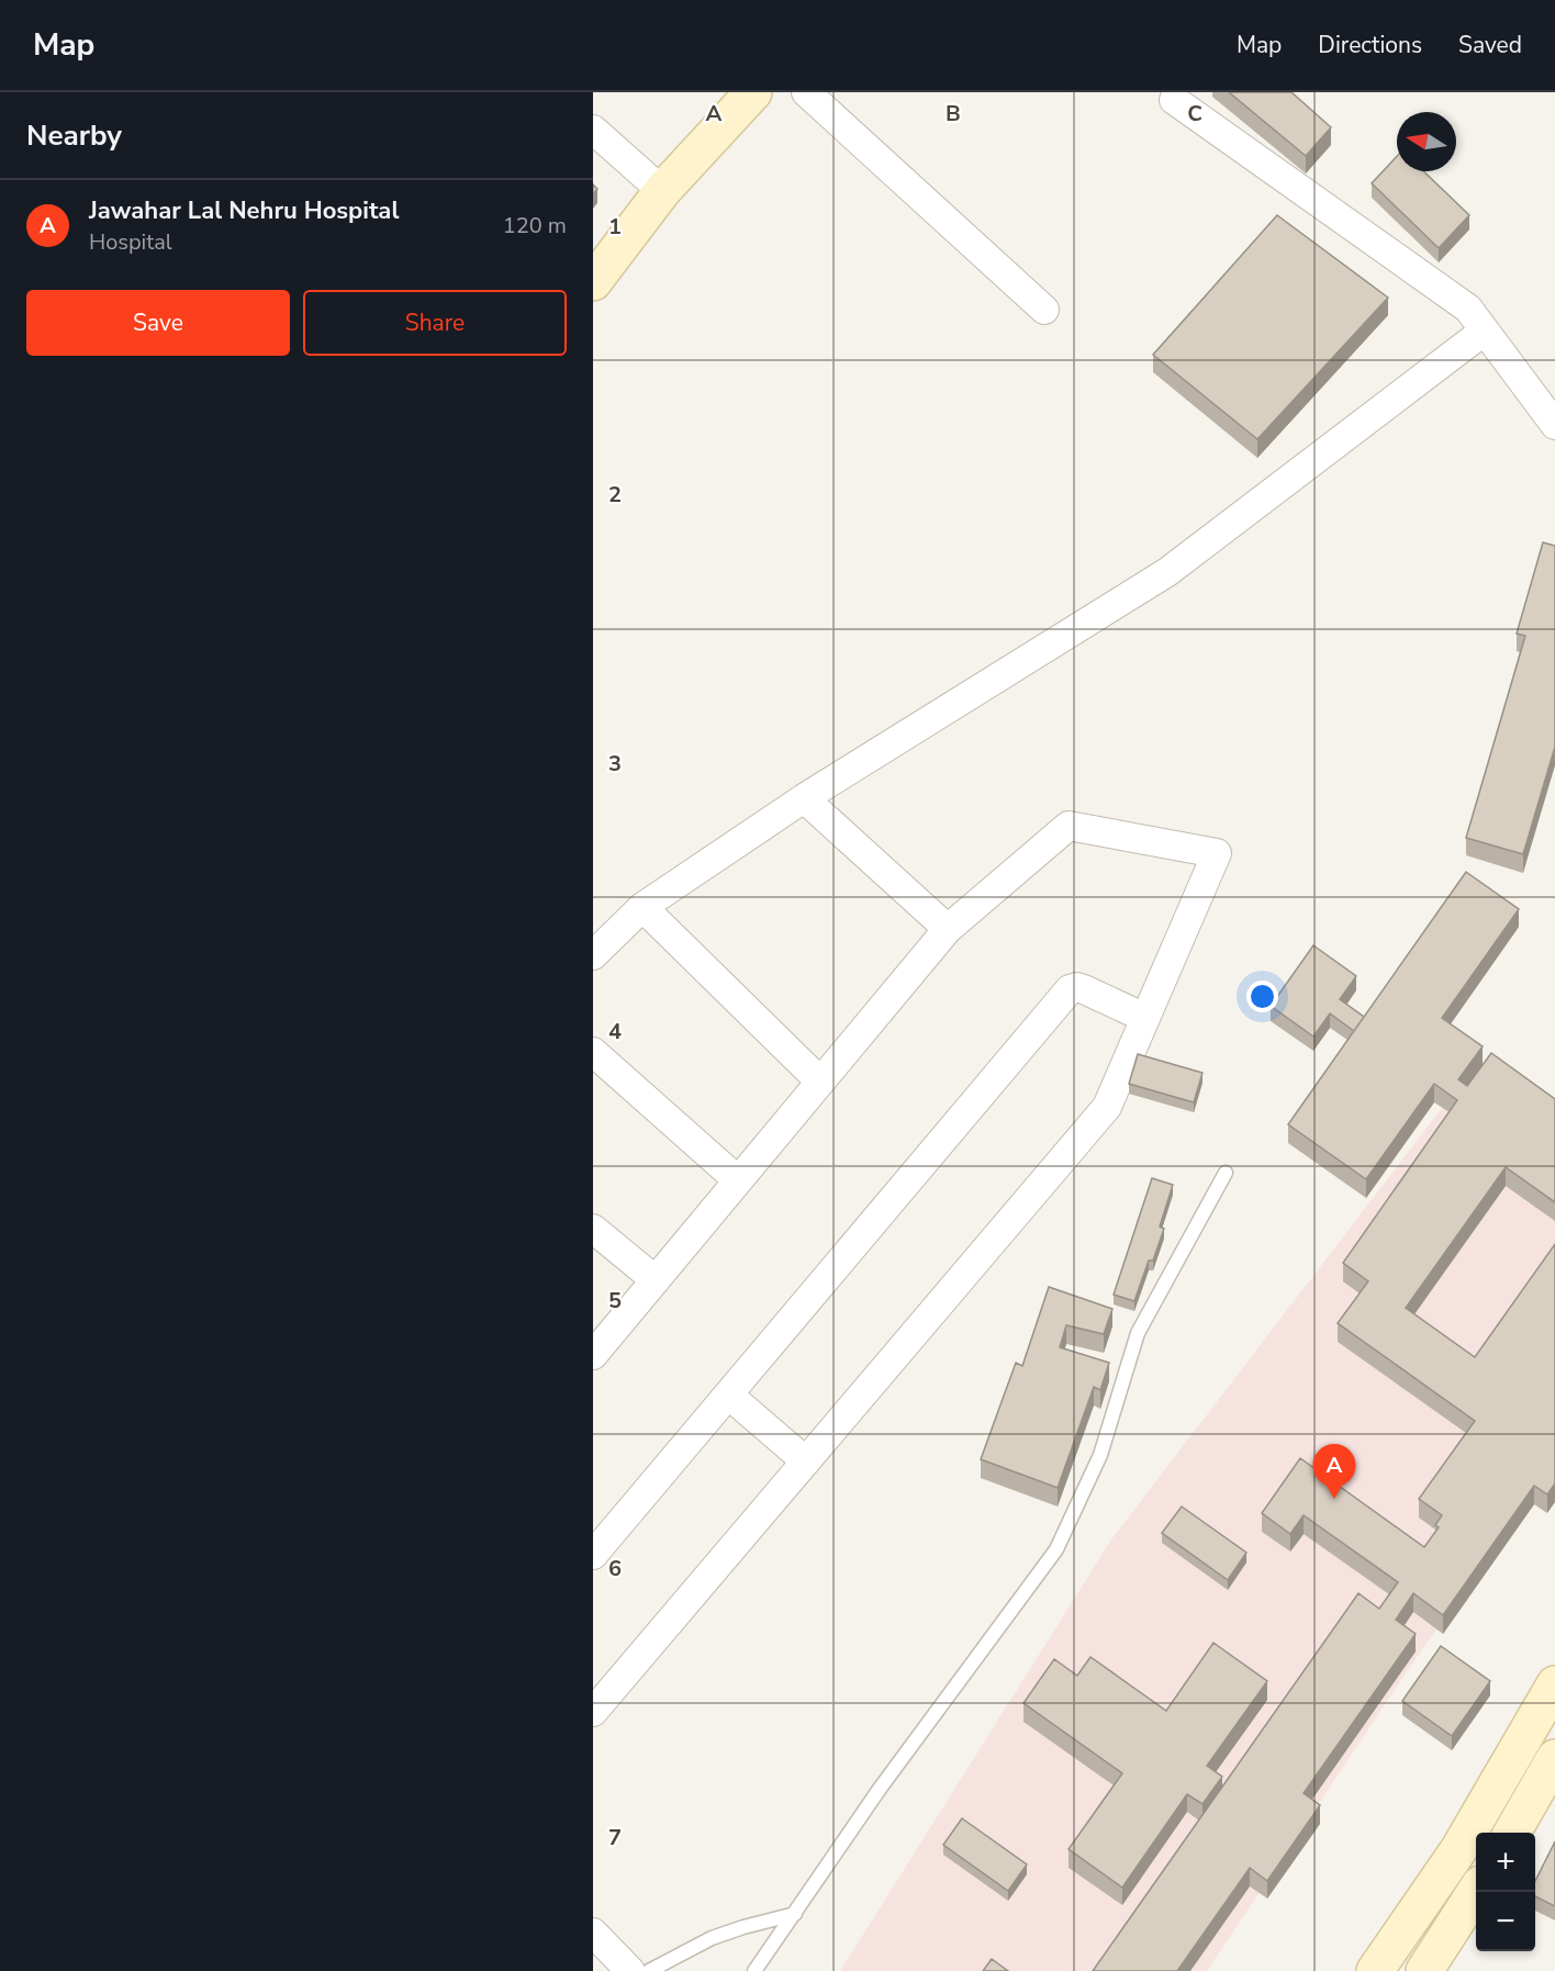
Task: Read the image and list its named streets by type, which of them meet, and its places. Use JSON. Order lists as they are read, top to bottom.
{
  "north": "left",
  "page": {
    "header": "Map",
    "nav": ["Map", "Directions", "Saved"],
    "heading": "Nearby",
    "list": [
      {
        "mark": "A",
        "name": "Jawahar Lal Nehru Hospital",
        "note": "Hospital",
        "value": "120 m"
      }
    ],
    "buttons": ["Save", "Share"],
    "pins": "A",
    "map_buttons": ["+", "−"]
  },
  "grid": {
    "columns": ["A", "B", "C"],
    "rows": [
      "1",
      "2",
      "3",
      "4",
      "5",
      "6",
      "7"
    ]
  }
}
